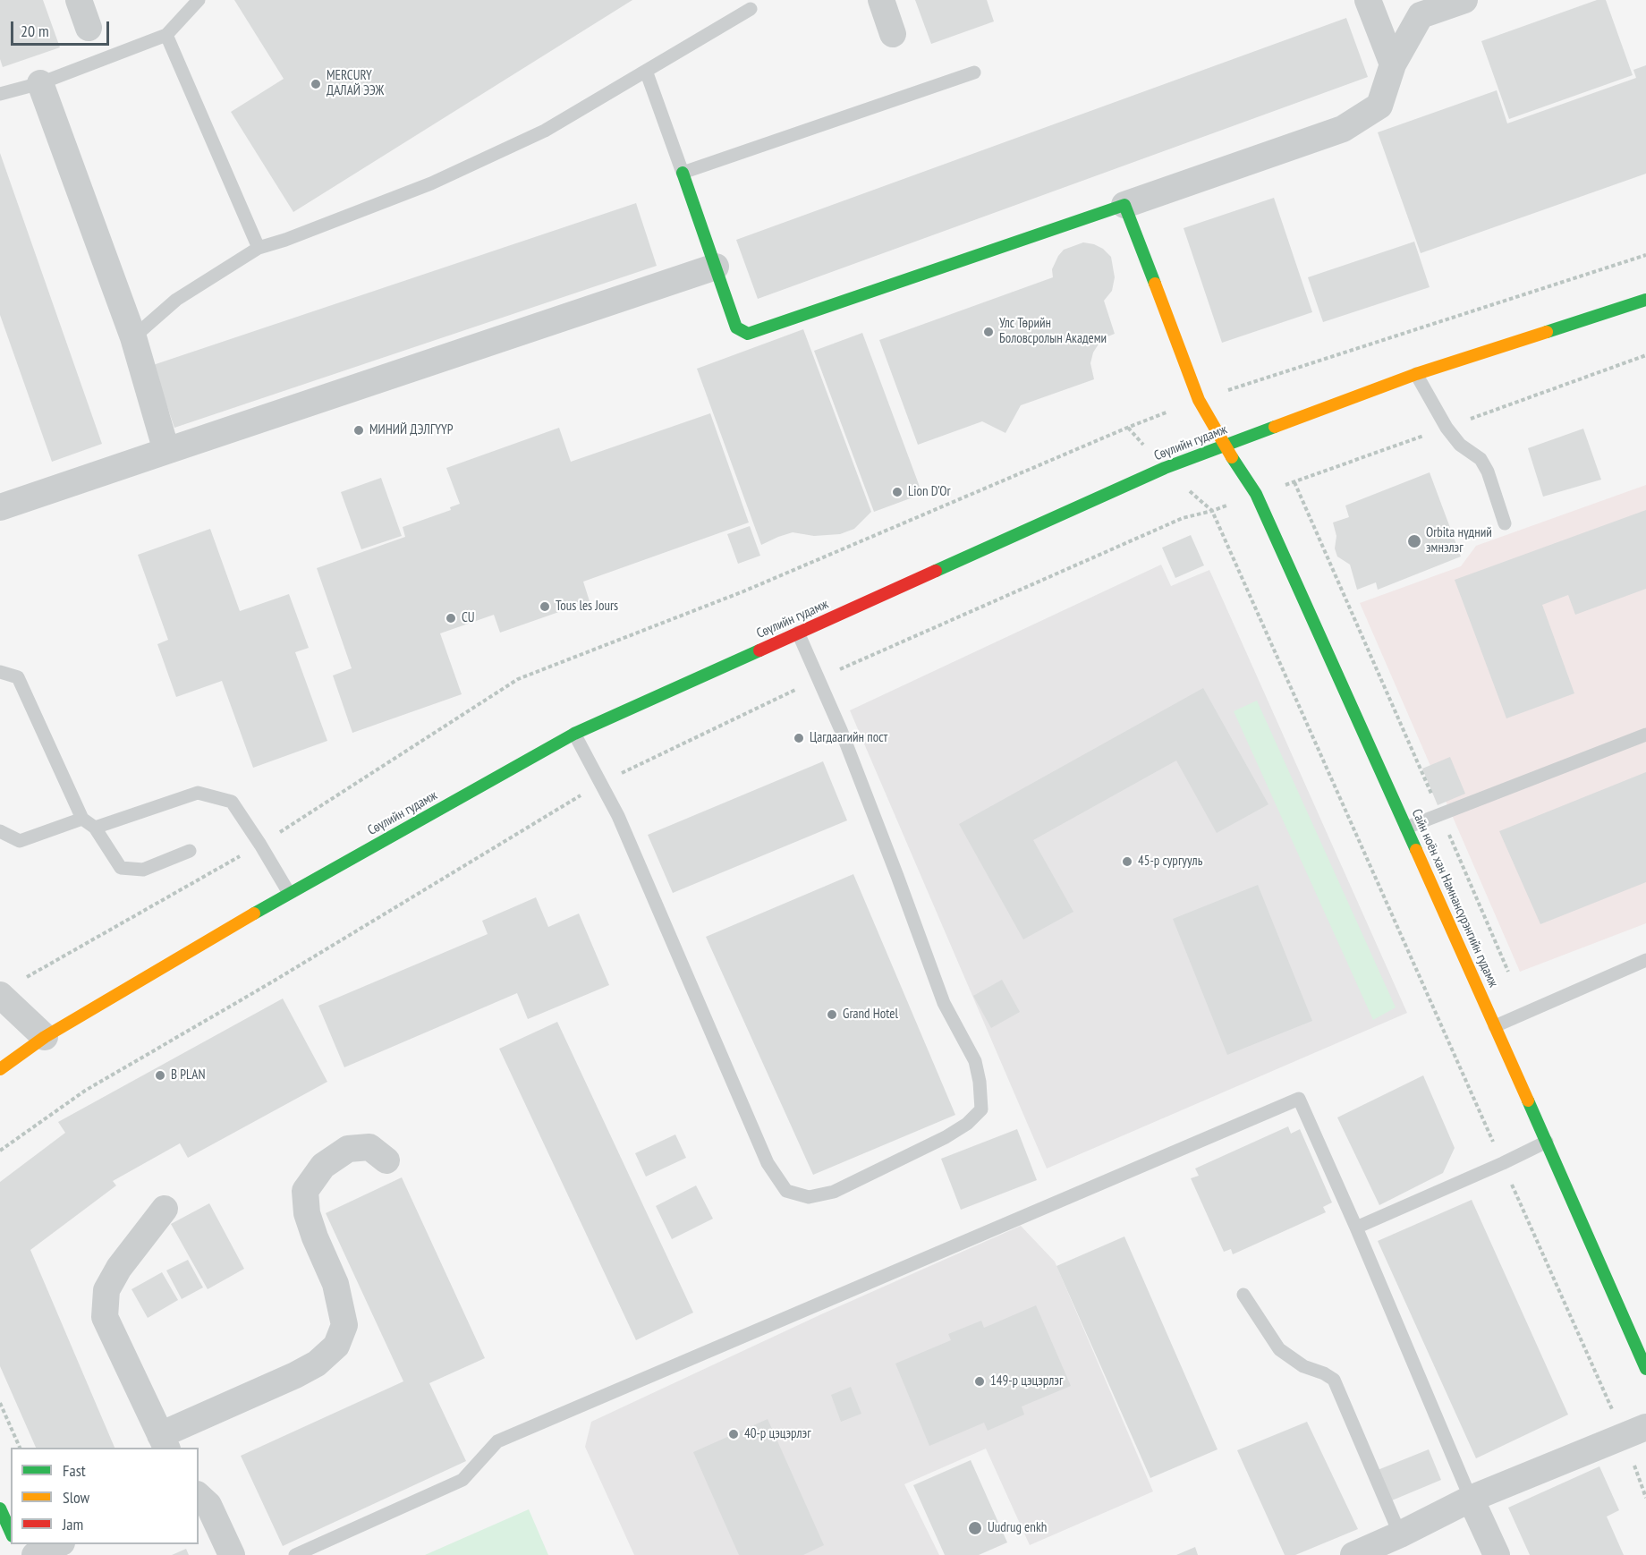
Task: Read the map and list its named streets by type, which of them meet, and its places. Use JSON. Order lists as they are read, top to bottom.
{
  "streets": {
    "main road": ["Сөүлийн гудамж", "Сайн ноён хан Намнансүрэнгийн гудамж"]
  },
  "crossings": [
    ["Сөүлийн гудамж", "Сайн ноён хан Намнансүрэнгийн гудамж"]
  ],
  "places": [
    "MERCURY ДАЛАЙ ЭЭЖ",
    "Улс Төрийн Боловсролын Академи",
    "МИНИЙ ДЭЛГҮҮР",
    "Lion D'Or",
    "Orbita нүдний эмнэлэг",
    "Tous les Jours",
    "CU",
    "Цагдаагийн пост",
    "45-р сургууль",
    "Grand Hotel",
    "B PLAN",
    "149-р цэцэрлэг",
    "40-р цэцэрлэг",
    "Uudrug enkh"
  ],
  "legend": ["Fast", "Slow", "Jam"],
  "scale_bar": "20 m"
}
